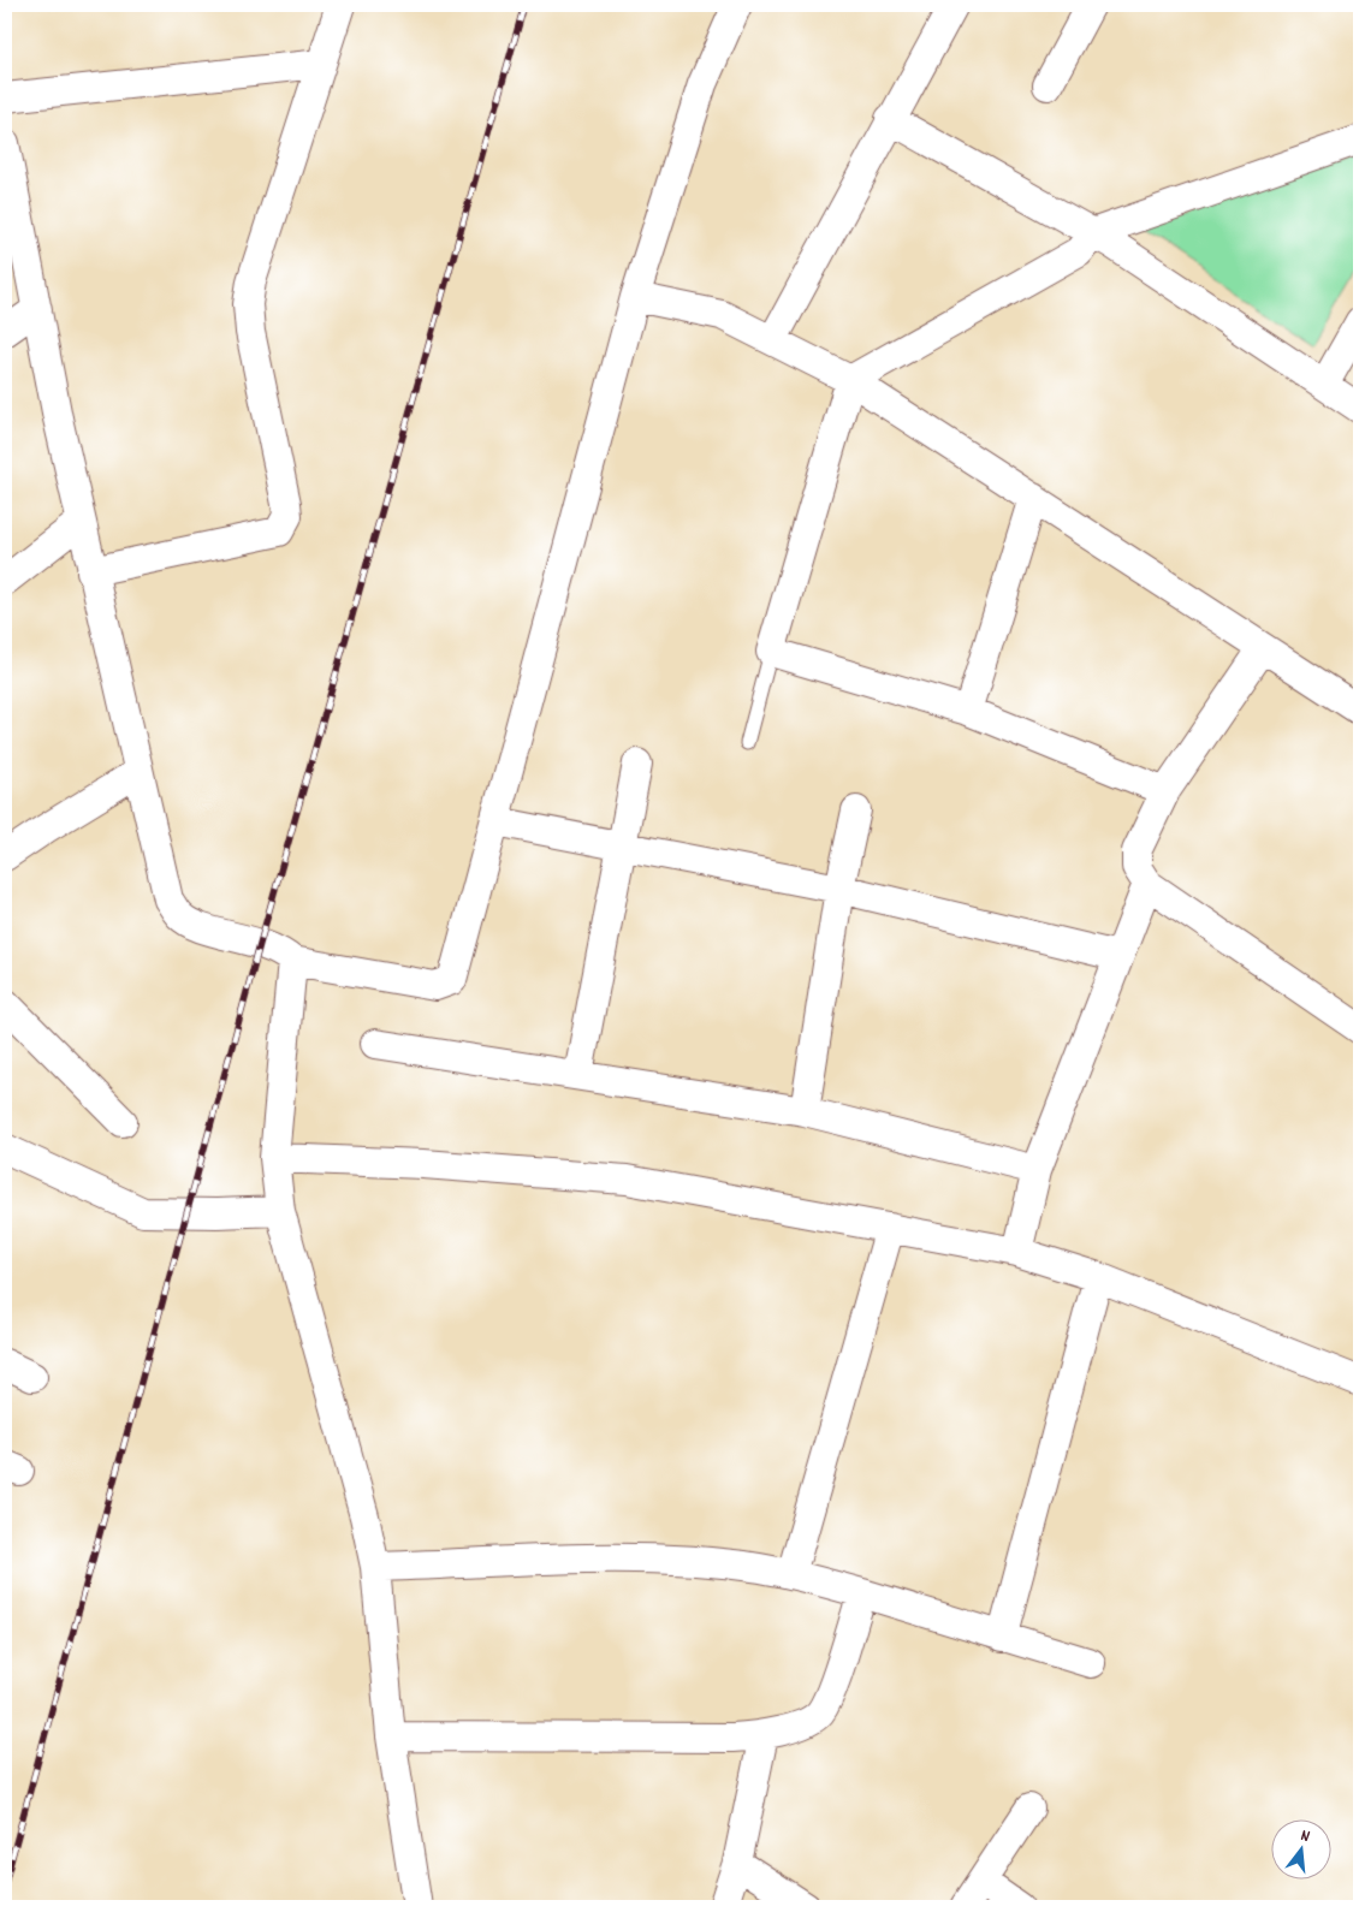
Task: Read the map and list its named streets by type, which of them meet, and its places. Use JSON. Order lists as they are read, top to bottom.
{
  "north": "top"
}
